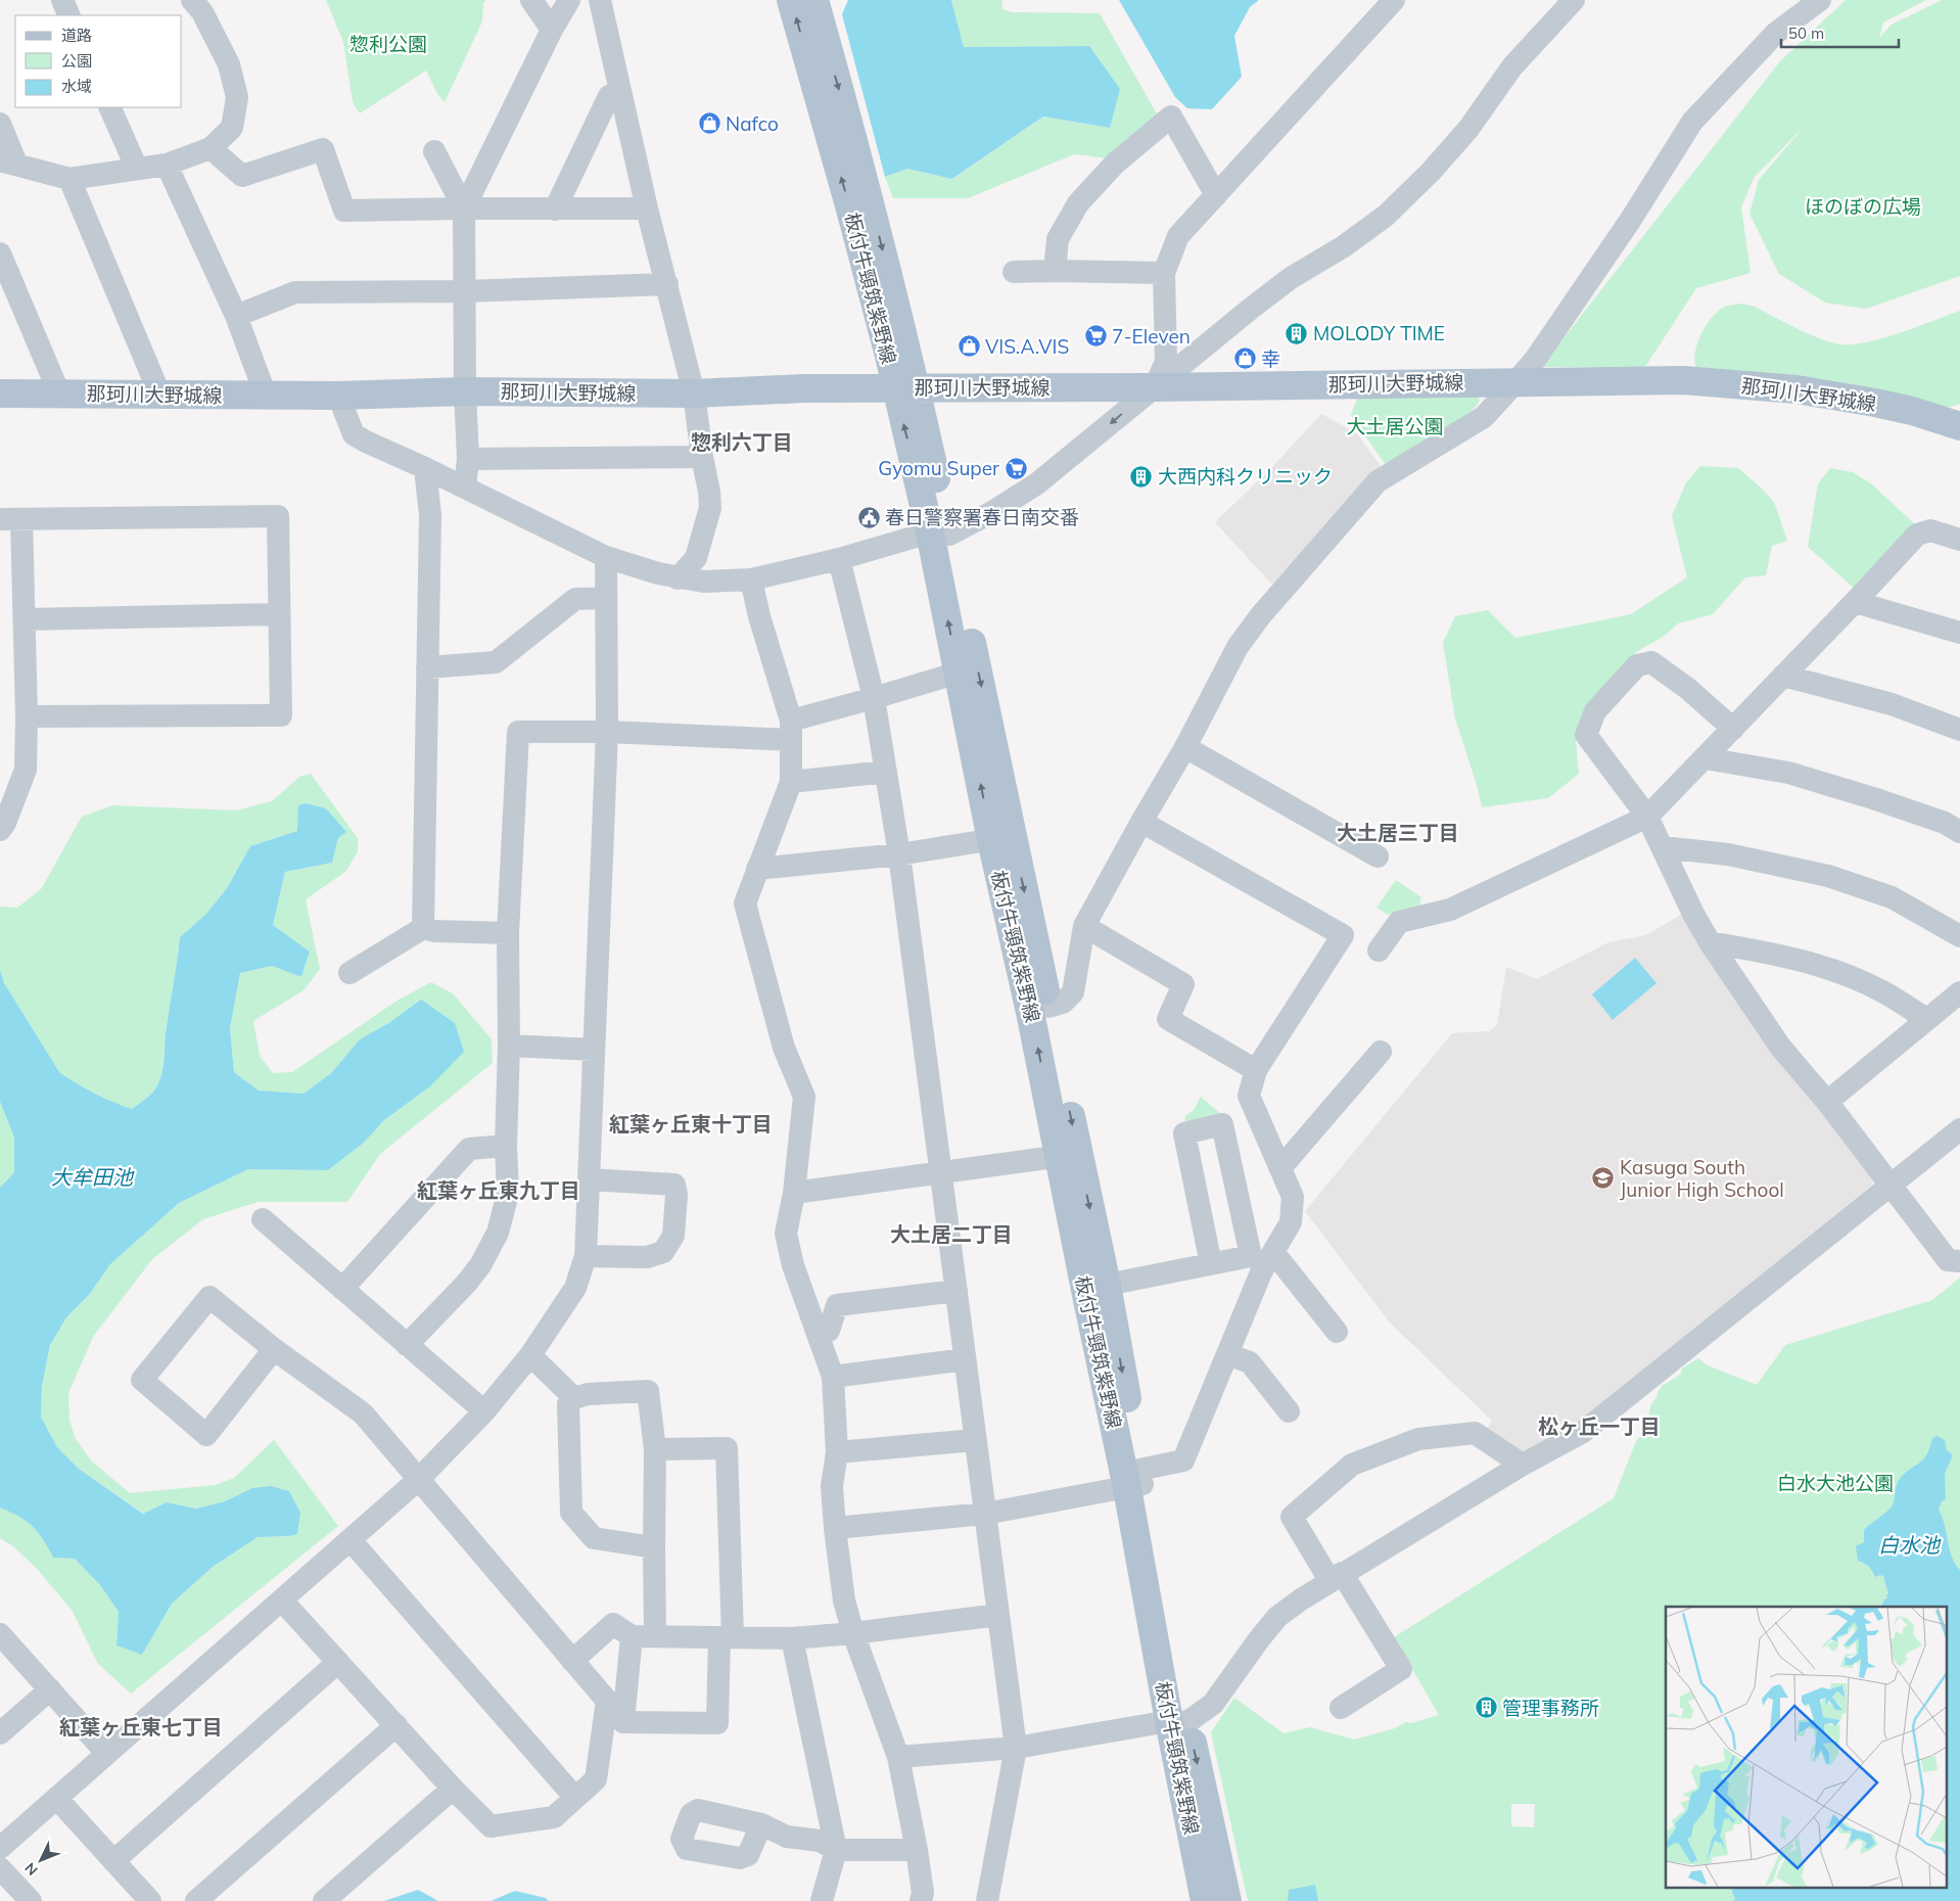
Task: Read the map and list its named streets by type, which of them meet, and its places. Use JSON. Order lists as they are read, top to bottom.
{
  "streets": {
    "main road": ["板付牛頸筑紫野線", "那珂川大野城線"]
  },
  "crossings": [
    ["板付牛頸筑紫野線", "那珂川大野城線"]
  ],
  "districts": [
    "惣利六丁目",
    "大土居三丁目",
    "紅葉ヶ丘東十丁目",
    "紅葉ヶ丘東九丁目",
    "大土居二丁目",
    "松ヶ丘一丁目",
    "紅葉ヶ丘東七丁目"
  ],
  "water": ["大牟田池", "白水池"],
  "parks": [
    "惣利公園",
    "ほのぼの広場",
    "大土居公園",
    "白水大池公園"
  ],
  "places": {
    "shop": ["Nafco", "VIS.A.VIS", "幸"],
    "building": ["MOLODY TIME", "大西内科クリニック", "管理事務所"],
    "supermarket": ["7-Eleven", "Gyomu Super"],
    "public building": ["春日警察署春日南交番"],
    "school or university": ["Kasuga South Junior High School"]
  },
  "legend": ["道路", "公園", "水域"],
  "scale_bar": "50 m",
  "north": "bottom left"
}
